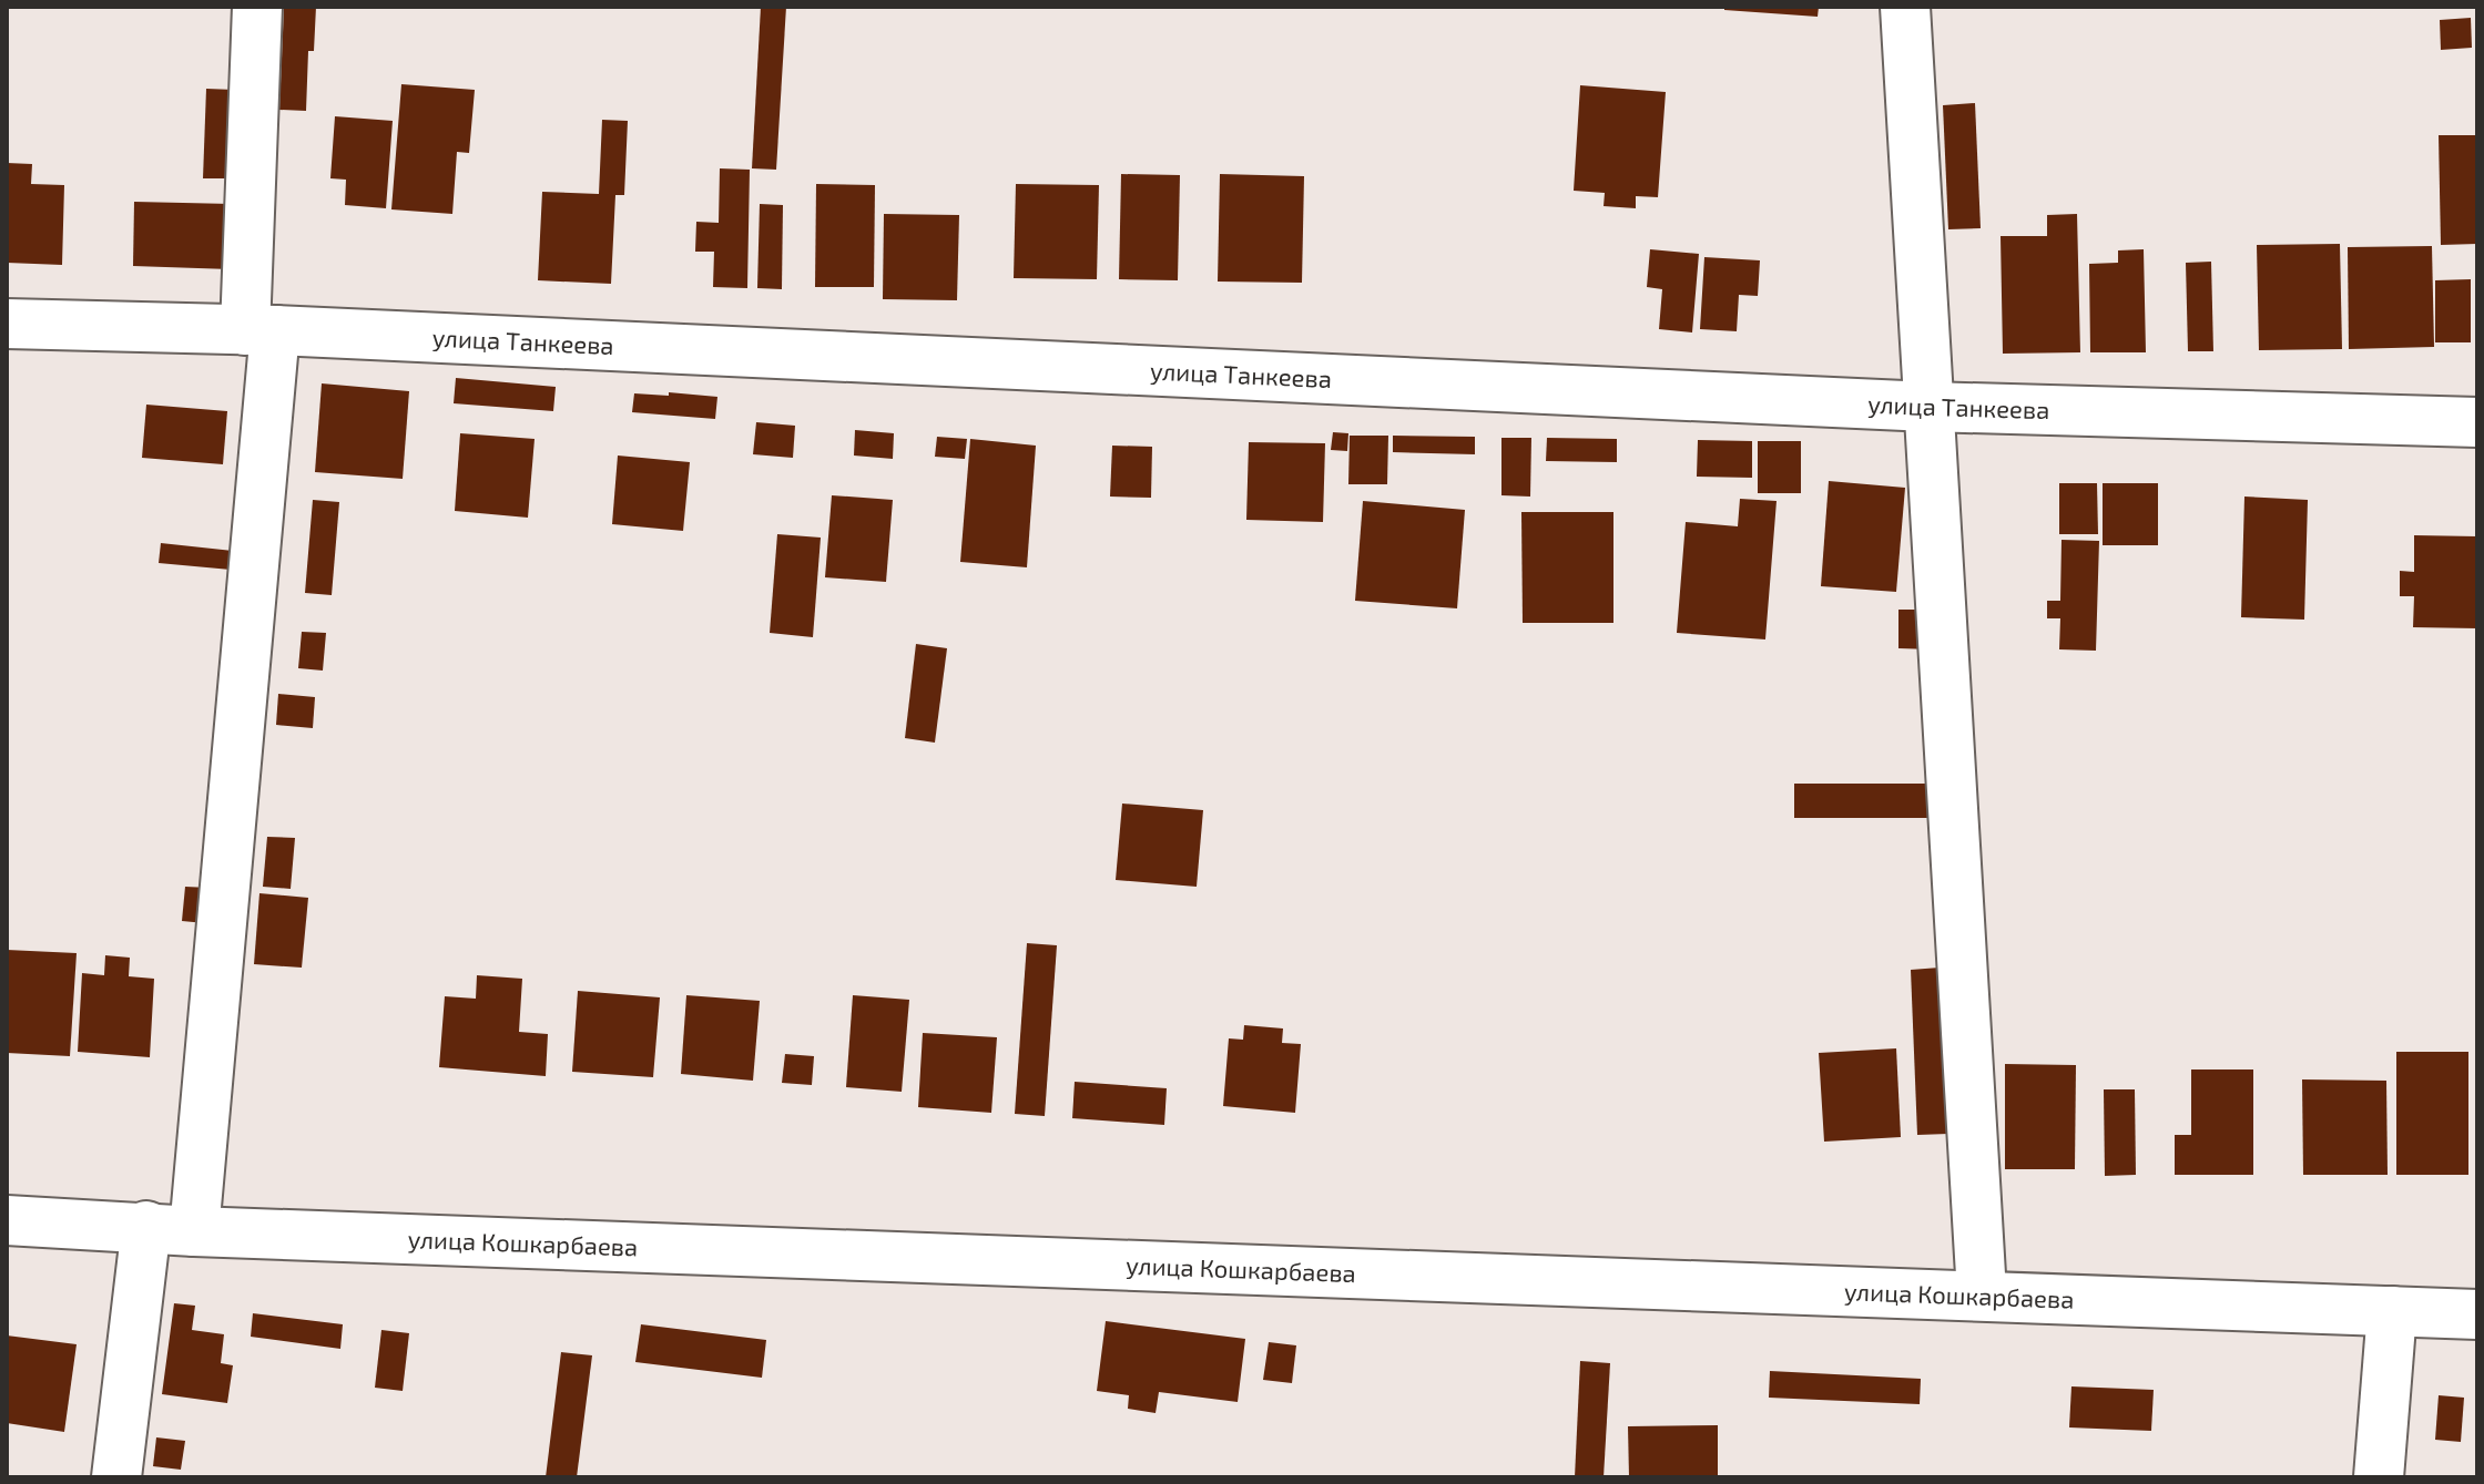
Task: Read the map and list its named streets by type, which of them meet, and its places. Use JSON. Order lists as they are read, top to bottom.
{
  "streets": {
    "street": ["улица Танкеева", "улица Кошкарбаева"]
  }
}
